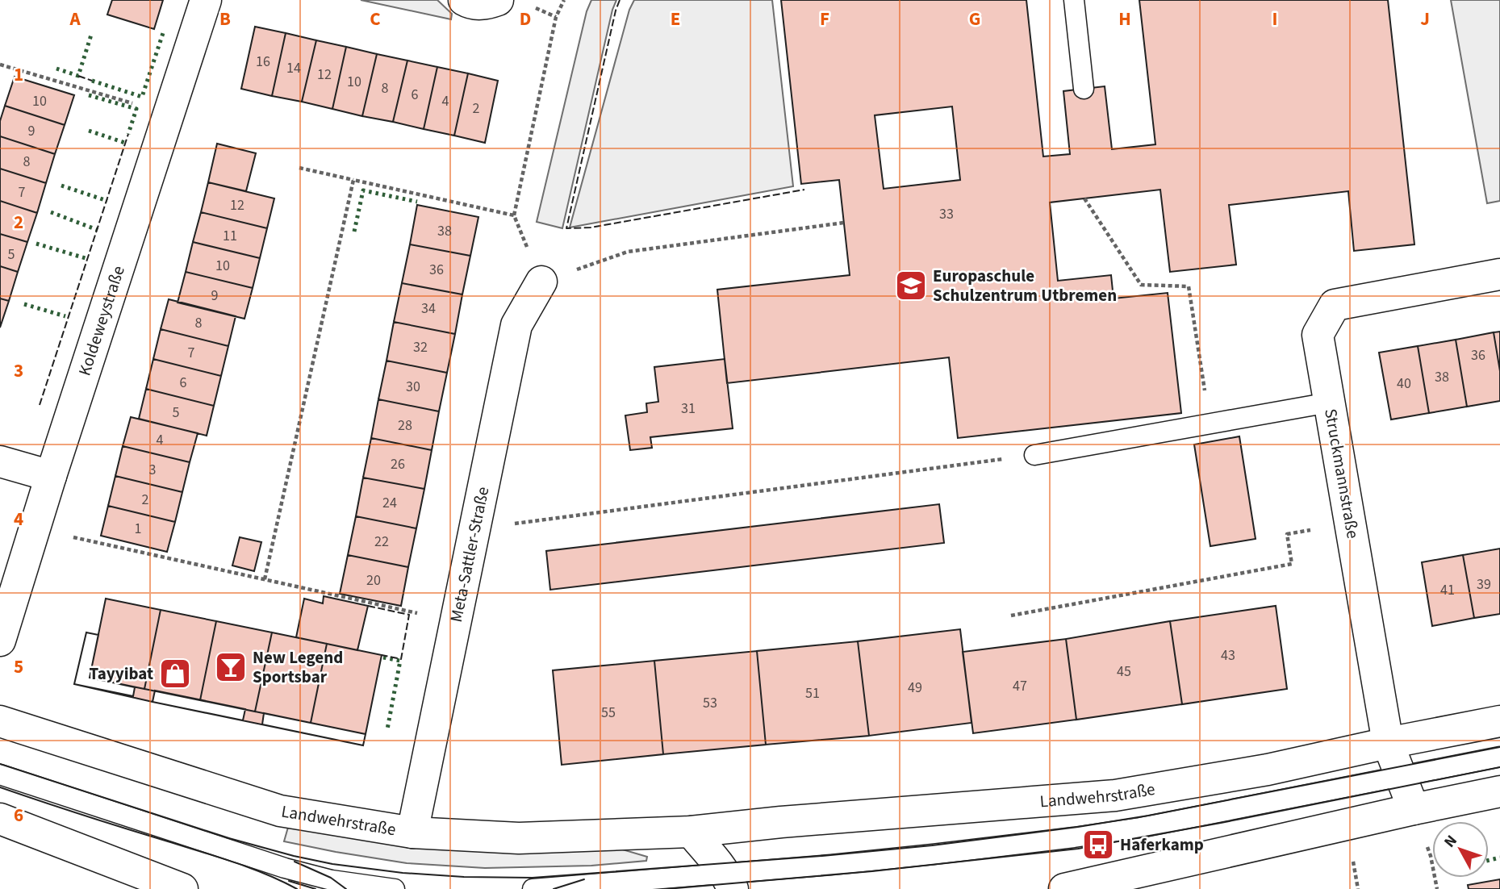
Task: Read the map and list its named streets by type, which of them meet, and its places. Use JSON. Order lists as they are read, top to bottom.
{
  "streets": {
    "street": [
      "Koldeweystraße",
      "Struckmannstraße",
      "Meta-Sattler-Straße",
      "Landwehrstraße"
    ]
  },
  "crossings": [
    ["Struckmannstraße", "Landwehrstraße"],
    ["Meta-Sattler-Straße", "Landwehrstraße"]
  ],
  "places": {
    "school or university": ["Europaschule Schulzentrum Utbremen"],
    "bar": ["New Legend Sportsbar"],
    "shop": ["Tayyibat"],
    "bus stop": ["Haferkamp"]
  },
  "house_numbers": [
    "16",
    "14",
    "12",
    "10",
    "8",
    "6",
    "10",
    "4",
    "2",
    "9",
    "8",
    "7",
    "12",
    "33",
    "38",
    "11",
    "5",
    "10",
    "36",
    "9",
    "34",
    "8",
    "32",
    "7",
    "36",
    "38",
    "6",
    "40",
    "30",
    "31",
    "5",
    "28",
    "4",
    "26",
    "3",
    "2",
    "24",
    "1",
    "22",
    "20",
    "39",
    "41",
    "43",
    "45",
    "47",
    "49",
    "51",
    "53",
    "55"
  ],
  "north": "top left",
  "grid": {
    "columns": [
      "A",
      "B",
      "C",
      "D",
      "E",
      "F",
      "G",
      "H",
      "I",
      "J"
    ],
    "rows": [
      "1",
      "2",
      "3",
      "4",
      "5",
      "6"
    ]
  }
}
